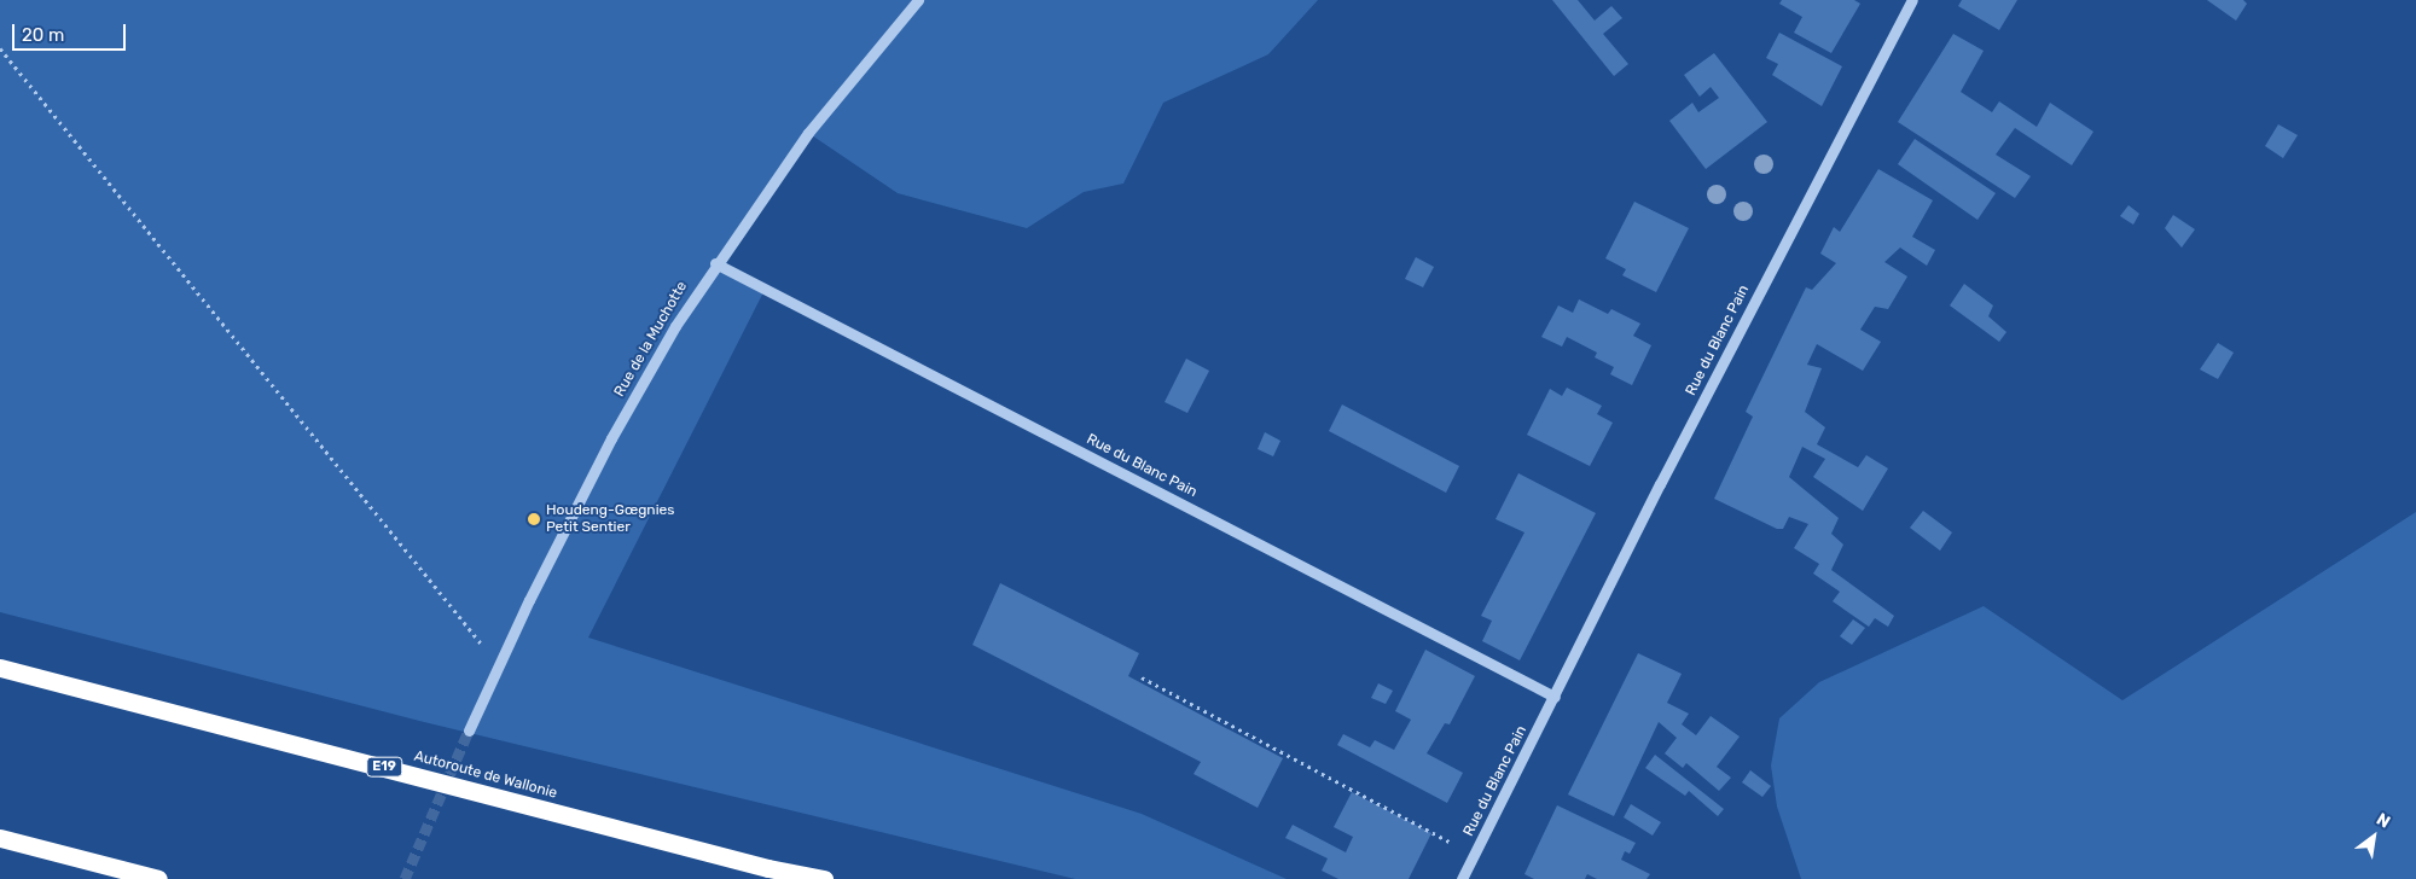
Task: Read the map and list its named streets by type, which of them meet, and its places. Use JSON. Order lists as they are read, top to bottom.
{
  "streets": {
    "highway": ["E19", "Autoroute de Wallonie"],
    "street": ["Rue de la Muchotte", "Rue du Blanc Pain"]
  },
  "crossings": [
    ["Rue de la Muchotte", "Rue du Blanc Pain"],
    ["E19", "Autoroute de Wallonie"]
  ],
  "places": ["Houdeng-Gœgnies Petit Sentier"],
  "scale_bar": "20 m",
  "north": "top right"
}
